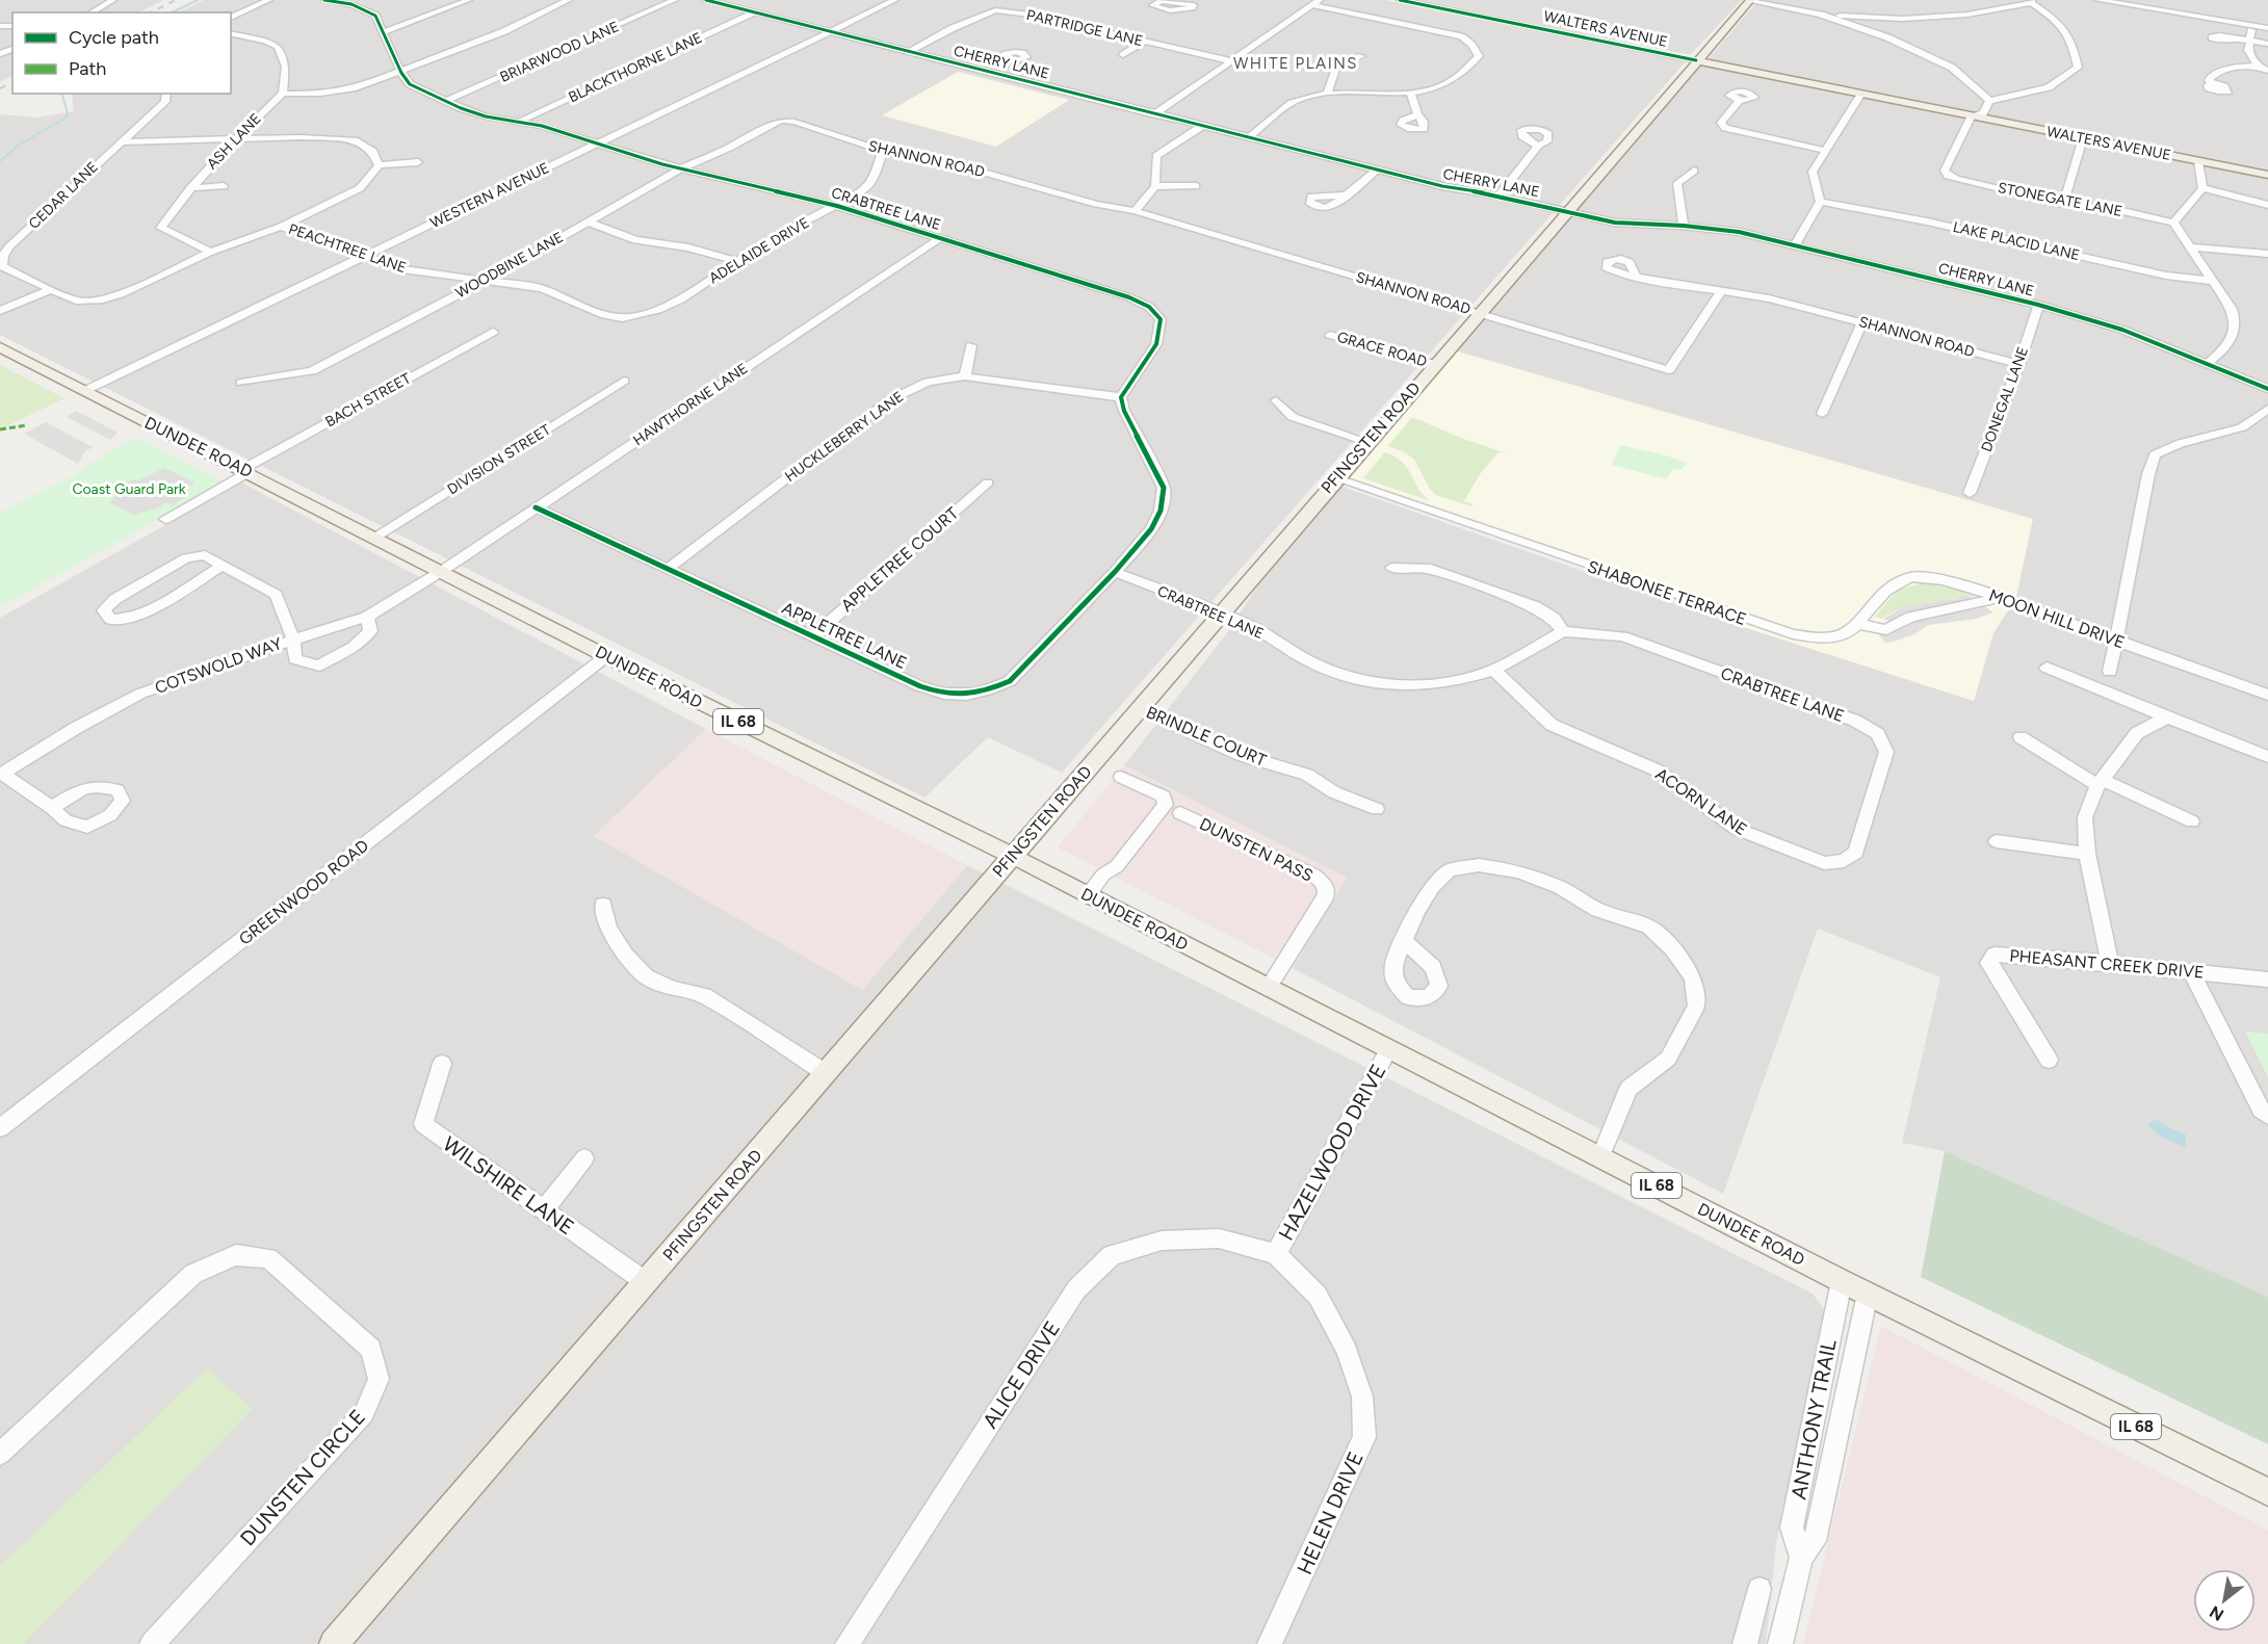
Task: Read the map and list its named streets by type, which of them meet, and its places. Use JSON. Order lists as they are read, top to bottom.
{
  "streets": {
    "main road": [
      "WALTERS AVENUE",
      "PFINGSTEN ROAD",
      "DUNDEE ROAD",
      "IL 68"
    ],
    "street": [
      "PARTRIDGE LANE",
      "BRIARWOOD LANE",
      "CHERRY LANE",
      "BLACKTHORNE LANE",
      "ASH LANE",
      "SHANNON ROAD",
      "CEDAR LANE",
      "WESTERN AVENUE",
      "STONEGATE LANE",
      "CRABTREE LANE",
      "LAKE PLACID LANE",
      "PEACHTREE LANE",
      "ADELAIDE DRIVE",
      "WOODBINE LANE",
      "GRACE ROAD",
      "DONEGAL LANE",
      "BACH STREET",
      "HAWTHORNE LANE",
      "HUCKLEBERRY LANE",
      "DIVISION STREET",
      "APPLETREE COURT",
      "SHABONEE TERRACE",
      "MOON HILL DRIVE",
      "APPLETREE LANE",
      "COTSWOLD WAY",
      "BRINDLE COURT",
      "ACORN LANE",
      "DUNSTEN PASS",
      "GREENWOOD ROAD",
      "PHEASANT CREEK DRIVE",
      "HAZELWOOD DRIVE",
      "WILSHIRE LANE",
      "ALICE DRIVE",
      "ANTHONY TRAIL",
      "DUNSTEN CIRCLE",
      "HELEN DRIVE"
    ]
  },
  "crossings": [
    ["PARTRIDGE LANE", "CHERRY LANE"],
    ["WALTERS AVENUE", "STONEGATE LANE"],
    ["WALTERS AVENUE", "PFINGSTEN ROAD"],
    ["BRIARWOOD LANE", "CRABTREE LANE"],
    ["CHERRY LANE", "BLACKTHORNE LANE"],
    ["CHERRY LANE", "WESTERN AVENUE"],
    ["CHERRY LANE", "DONEGAL LANE"],
    ["CHERRY LANE", "PFINGSTEN ROAD"],
    ["BLACKTHORNE LANE", "CRABTREE LANE"],
    ["SHANNON ROAD", "ADELAIDE DRIVE"],
    ["SHANNON ROAD", "WOODBINE LANE"],
    ["SHANNON ROAD", "DONEGAL LANE"],
    ["SHANNON ROAD", "PFINGSTEN ROAD"],
    ["WESTERN AVENUE", "CRABTREE LANE"],
    ["WESTERN AVENUE", "PEACHTREE LANE"],
    ["WESTERN AVENUE", "DUNDEE ROAD"],
    ["CRABTREE LANE", "ADELAIDE DRIVE"],
    ["CRABTREE LANE", "WOODBINE LANE"],
    ["CRABTREE LANE", "HAWTHORNE LANE"],
    ["CRABTREE LANE", "HUCKLEBERRY LANE"],
    ["CRABTREE LANE", "PFINGSTEN ROAD"],
    ["CRABTREE LANE", "APPLETREE LANE"],
    ["CRABTREE LANE", "ACORN LANE"],
    ["PEACHTREE LANE", "ADELAIDE DRIVE"],
    ["PEACHTREE LANE", "WOODBINE LANE"],
    ["GRACE ROAD", "PFINGSTEN ROAD"],
    ["BACH STREET", "DUNDEE ROAD"],
    ["HAWTHORNE LANE", "DUNDEE ROAD"],
    ["HAWTHORNE LANE", "APPLETREE LANE"],
    ["HAWTHORNE LANE", "COTSWOLD WAY"],
    ["HUCKLEBERRY LANE", "APPLETREE LANE"],
    ["PFINGSTEN ROAD", "DUNDEE ROAD"],
    ["PFINGSTEN ROAD", "SHABONEE TERRACE"],
    ["PFINGSTEN ROAD", "BRINDLE COURT"],
    ["PFINGSTEN ROAD", "WILSHIRE LANE"],
    ["DUNDEE ROAD", "DIVISION STREET"],
    ["DUNDEE ROAD", "COTSWOLD WAY"],
    ["DUNDEE ROAD", "DUNSTEN PASS"],
    ["DUNDEE ROAD", "GREENWOOD ROAD"],
    ["DUNDEE ROAD", "HAZELWOOD DRIVE"],
    ["DUNDEE ROAD", "ANTHONY TRAIL"],
    ["APPLETREE COURT", "APPLETREE LANE"],
    ["SHABONEE TERRACE", "MOON HILL DRIVE"],
    ["HAZELWOOD DRIVE", "ALICE DRIVE"],
    ["HAZELWOOD DRIVE", "HELEN DRIVE"],
    ["ALICE DRIVE", "HELEN DRIVE"]
  ],
  "districts": ["WHITE PLAINS"],
  "parks": ["Coast Guard Park"],
  "legend": ["Cycle path", "Path"],
  "north": "bottom left"
}
